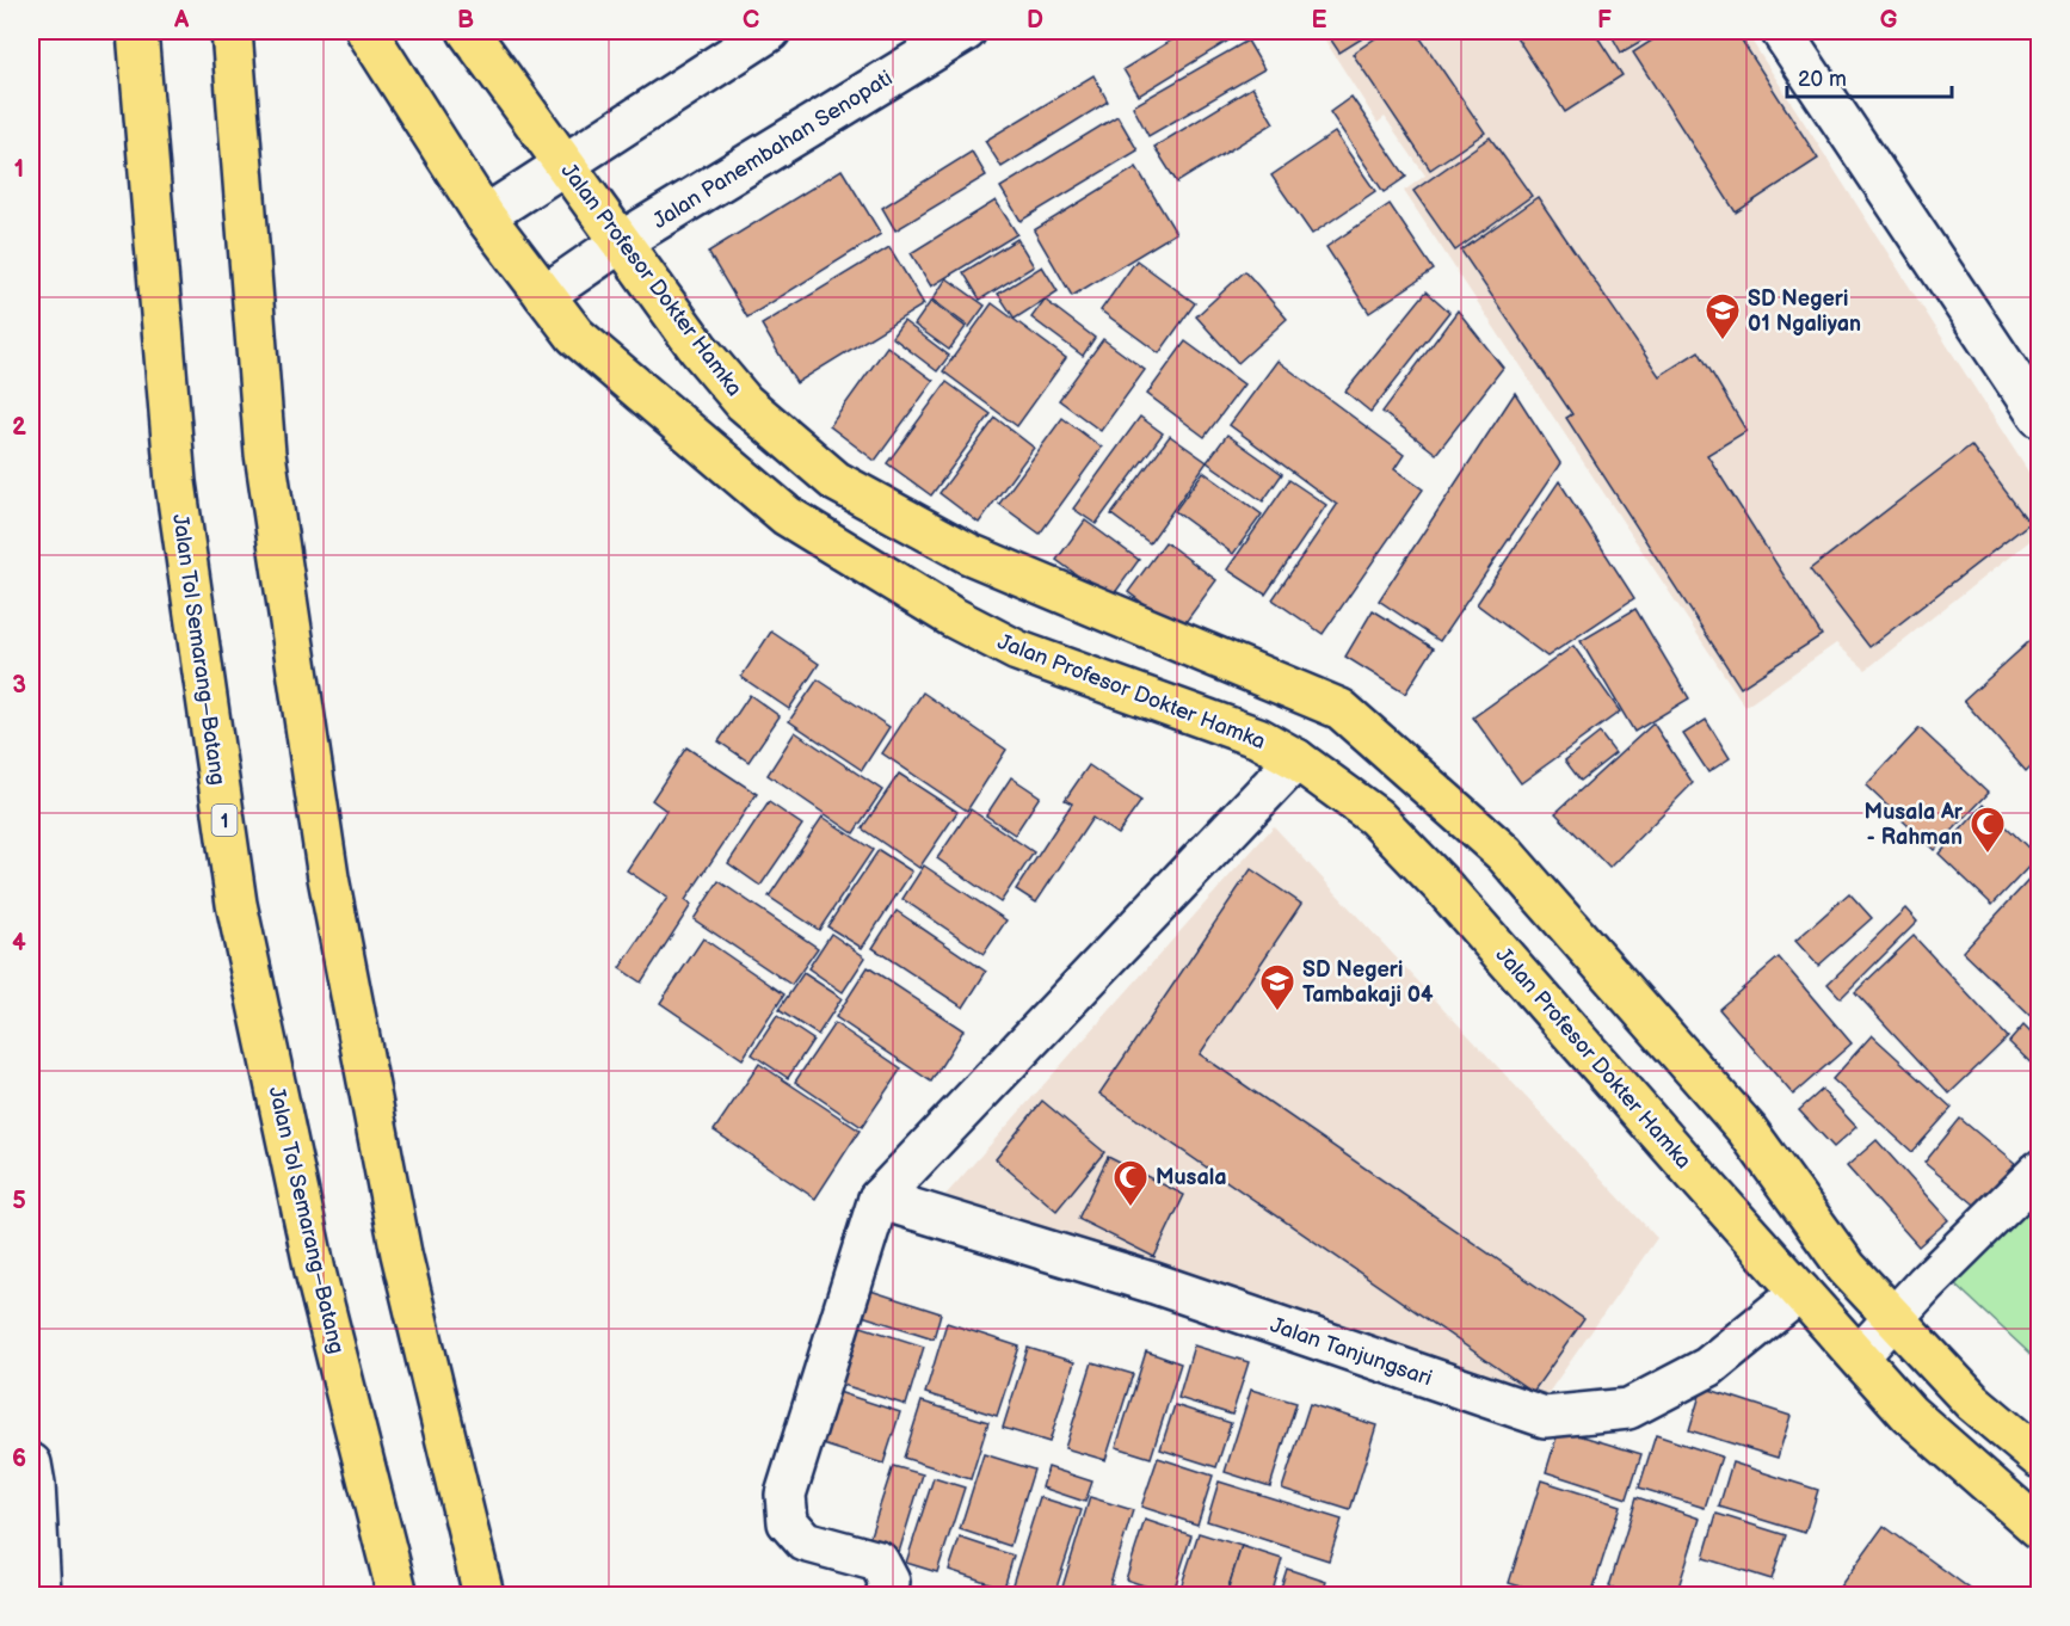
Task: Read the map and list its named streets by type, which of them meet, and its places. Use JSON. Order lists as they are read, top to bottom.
{
  "streets": {
    "main road": ["Jalan Profesor Dokter Hamka", "Jalan Tol Semarang–Batang", "1"],
    "street": ["Jalan Panembahan Senopati", "Jalan Tanjungsari"]
  },
  "crossings": [
    ["Jalan Panembahan Senopati", "Jalan Profesor Dokter Hamka"],
    ["Jalan Profesor Dokter Hamka", "Jalan Tanjungsari"]
  ],
  "places": {
    "school or university": ["SD Negeri 01 Ngaliyan", "SD Negeri Tambakaji 04"],
    "mosque": ["Musala Ar - Rahman", "Musala"]
  },
  "scale_bar": "20 m",
  "grid": {
    "columns": [
      "A",
      "B",
      "C",
      "D",
      "E",
      "F",
      "G"
    ],
    "rows": [
      "1",
      "2",
      "3",
      "4",
      "5",
      "6"
    ]
  }
}
